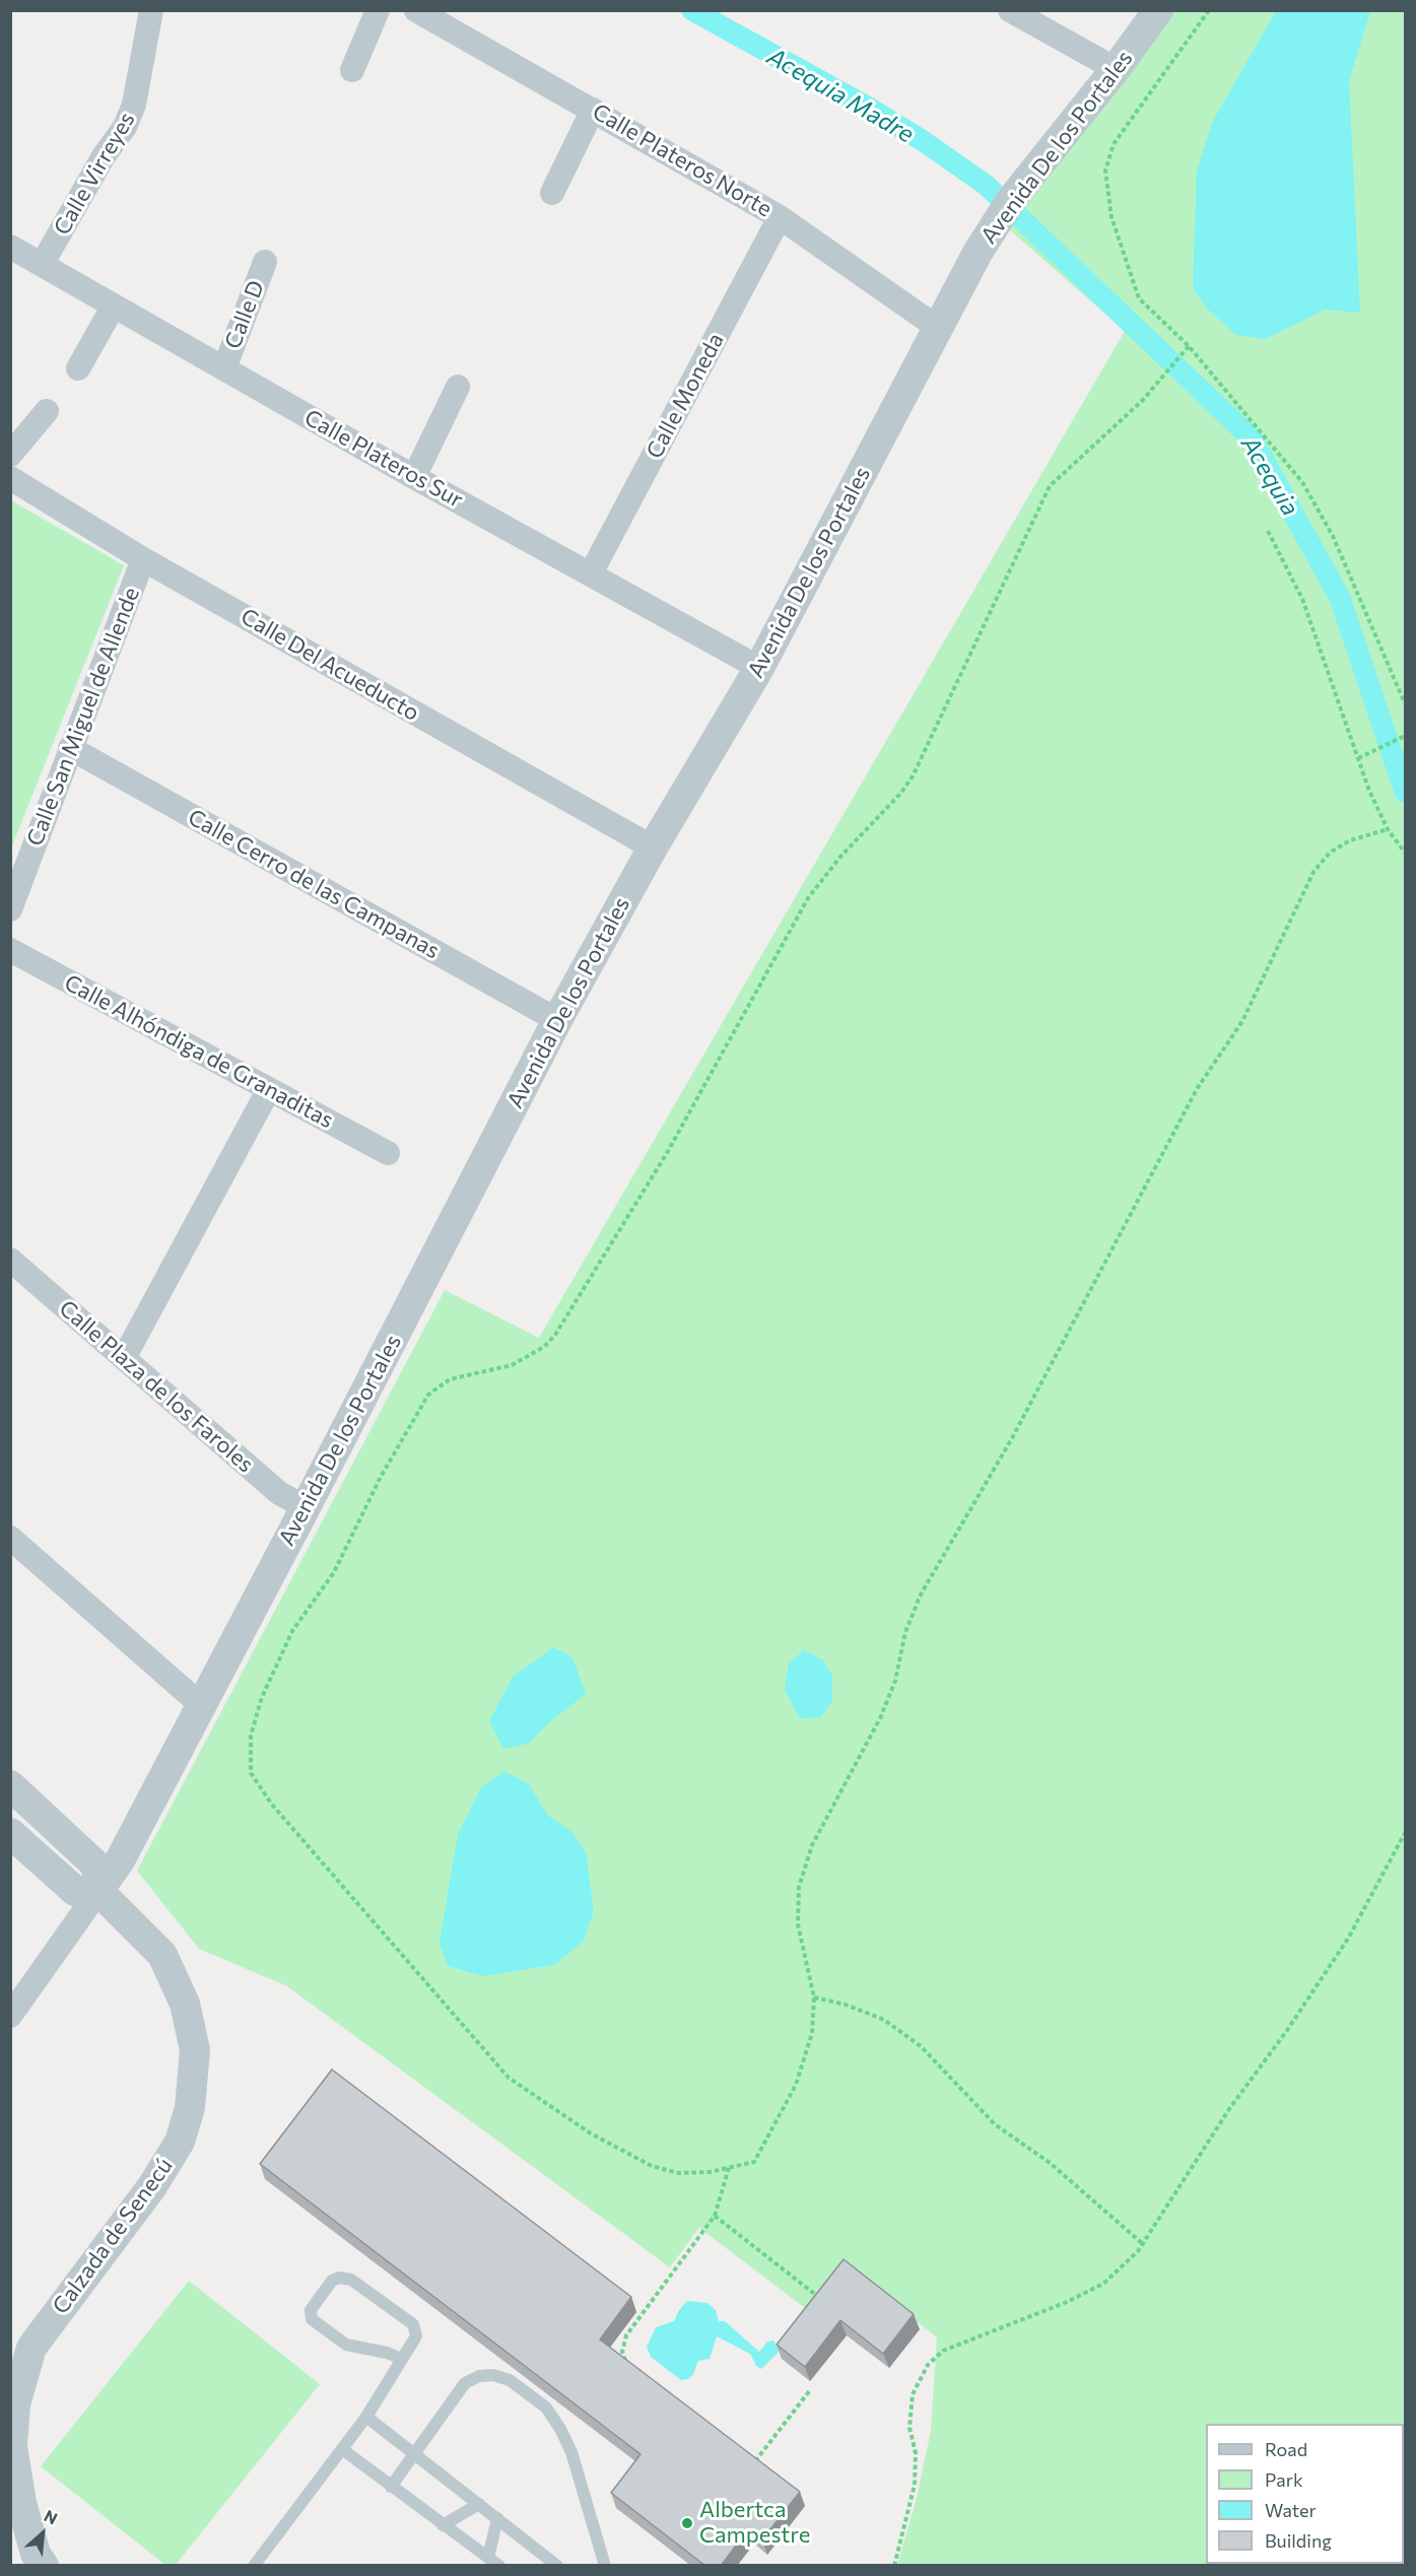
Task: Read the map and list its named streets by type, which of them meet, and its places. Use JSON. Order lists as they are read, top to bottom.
{
  "streets": {
    "street": [
      "Avenida De los Portales",
      "Calle Plateros Norte",
      "Calle Virreyes",
      "Calle D",
      "Calle Moneda",
      "Calle Plateros Sur",
      "Calle Del Acueducto",
      "Calle San Miguel de Allende",
      "Calle Cerro de las Campanas",
      "Calle Alhóndiga de Granaditas",
      "Calle Plaza de los Faroles",
      "Calzada de Senecú"
    ]
  },
  "crossings": [
    ["Avenida De los Portales", "Calle Plateros Norte"],
    ["Avenida De los Portales", "Calle Plateros Sur"],
    ["Avenida De los Portales", "Calle Del Acueducto"],
    ["Avenida De los Portales", "Calle Cerro de las Campanas"],
    ["Avenida De los Portales", "Calle Plaza de los Faroles"],
    ["Avenida De los Portales", "Calzada de Senecú"],
    ["Calle Plateros Norte", "Calle Moneda"],
    ["Calle Virreyes", "Calle Plateros Sur"],
    ["Calle D", "Calle Plateros Sur"],
    ["Calle Moneda", "Calle Plateros Sur"],
    ["Calle Del Acueducto", "Calle San Miguel de Allende"],
    ["Calle San Miguel de Allende", "Calle Cerro de las Campanas"]
  ],
  "water": ["Acequia Madre", "Acequia"],
  "places": ["Albertca Campestre"],
  "legend": [
    "Road",
    "Park",
    "Water",
    "Building"
  ],
  "north": "top right"
}
